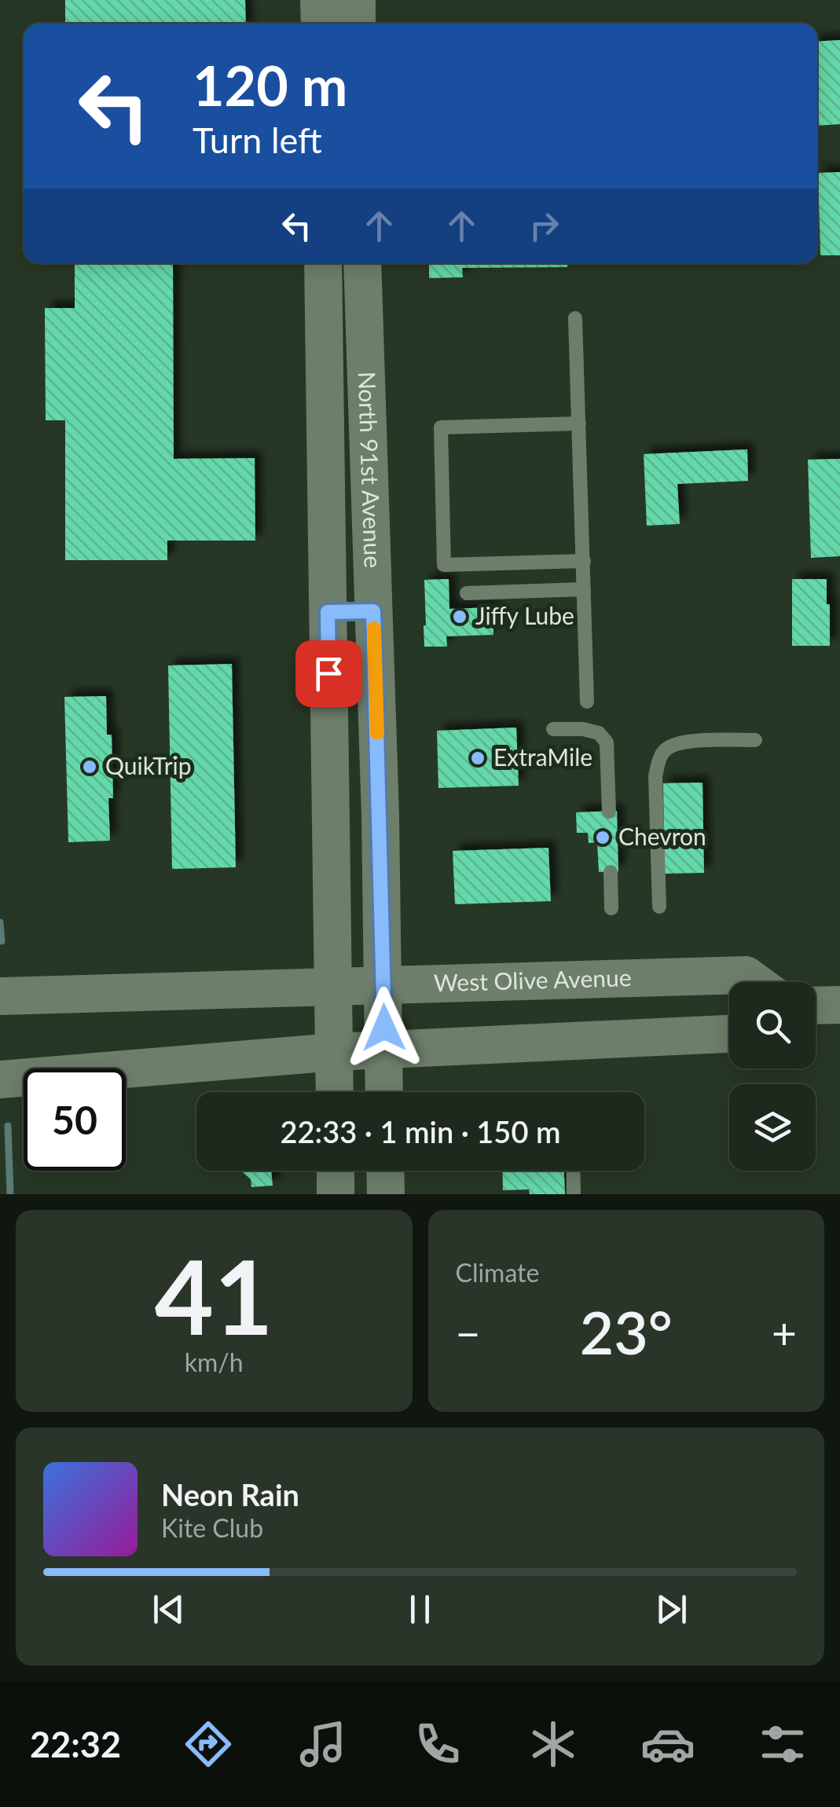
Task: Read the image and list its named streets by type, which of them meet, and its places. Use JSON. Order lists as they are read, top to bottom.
{
  "streets": {
    "main road": ["North 91st Avenue", "West Olive Avenue"]
  },
  "crossings": [
    ["North 91st Avenue", "West Olive Avenue"]
  ],
  "places": [
    "Jiffy Lube",
    "ExtraMile",
    "QuikTrip",
    "Chevron"
  ],
  "page": {
    "turn": ["120 m", "Turn left"],
    "limit": "50",
    "trip": "22:33 · 1 min · 150 m",
    "tile": [
      ["41", "km/h"],
      "Climate"
    ],
    "heat": ["−", "23°", "+"],
    "song": ["Neon Rain", "Kite Club"],
    "tabs": "22:32"
  }
}
